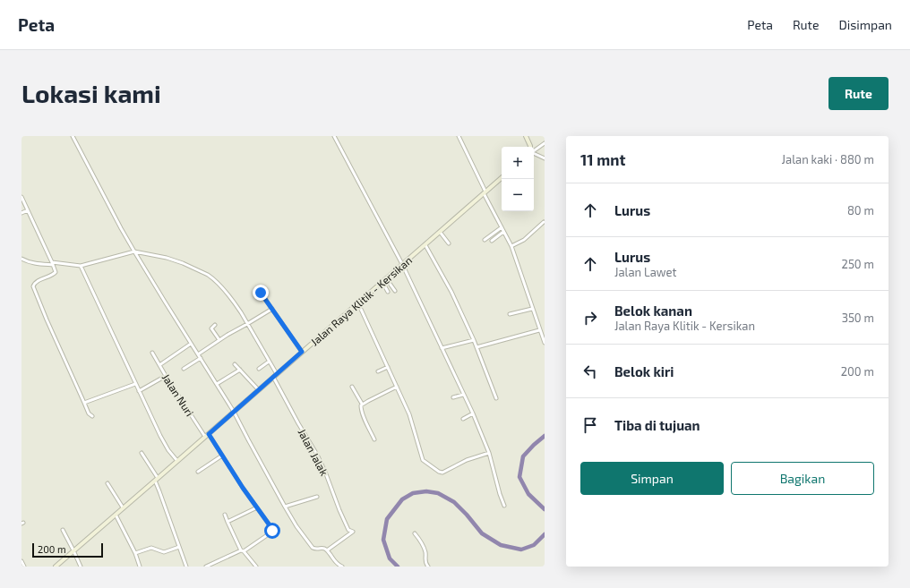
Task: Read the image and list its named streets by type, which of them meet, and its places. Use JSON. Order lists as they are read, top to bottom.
{
  "streets": {
    "street": ["Jalan Raya Klitik - Kersikan", "Jalan Nuri", "Jalan Jalak"]
  },
  "crossings": [
    ["Jalan Raya Klitik - Kersikan", "Jalan Nuri"],
    ["Jalan Raya Klitik - Kersikan", "Jalan Jalak"]
  ],
  "scale_bar": "200 m",
  "page": {
    "header": "Peta",
    "nav": ["Peta", "Rute", "Disimpan"],
    "buttons": [
      "Rute",
      ["Simpan", "Bagikan"]
    ],
    "title": "Lokasi kami",
    "heading": ["11 mnt", "Jalan kaki · 880 m"],
    "map_buttons": ["+", "−"],
    "list": [
      ["Lurus", "80 m"],
      ["Lurus", "Jalan Lawet", "250 m"],
      ["Belok kanan", "Jalan Raya Klitik - Kersikan", "350 m"],
      ["Belok kiri", "200 m"],
      "Tiba di tujuan"
    ],
    "scale": "200 m"
  }
}
